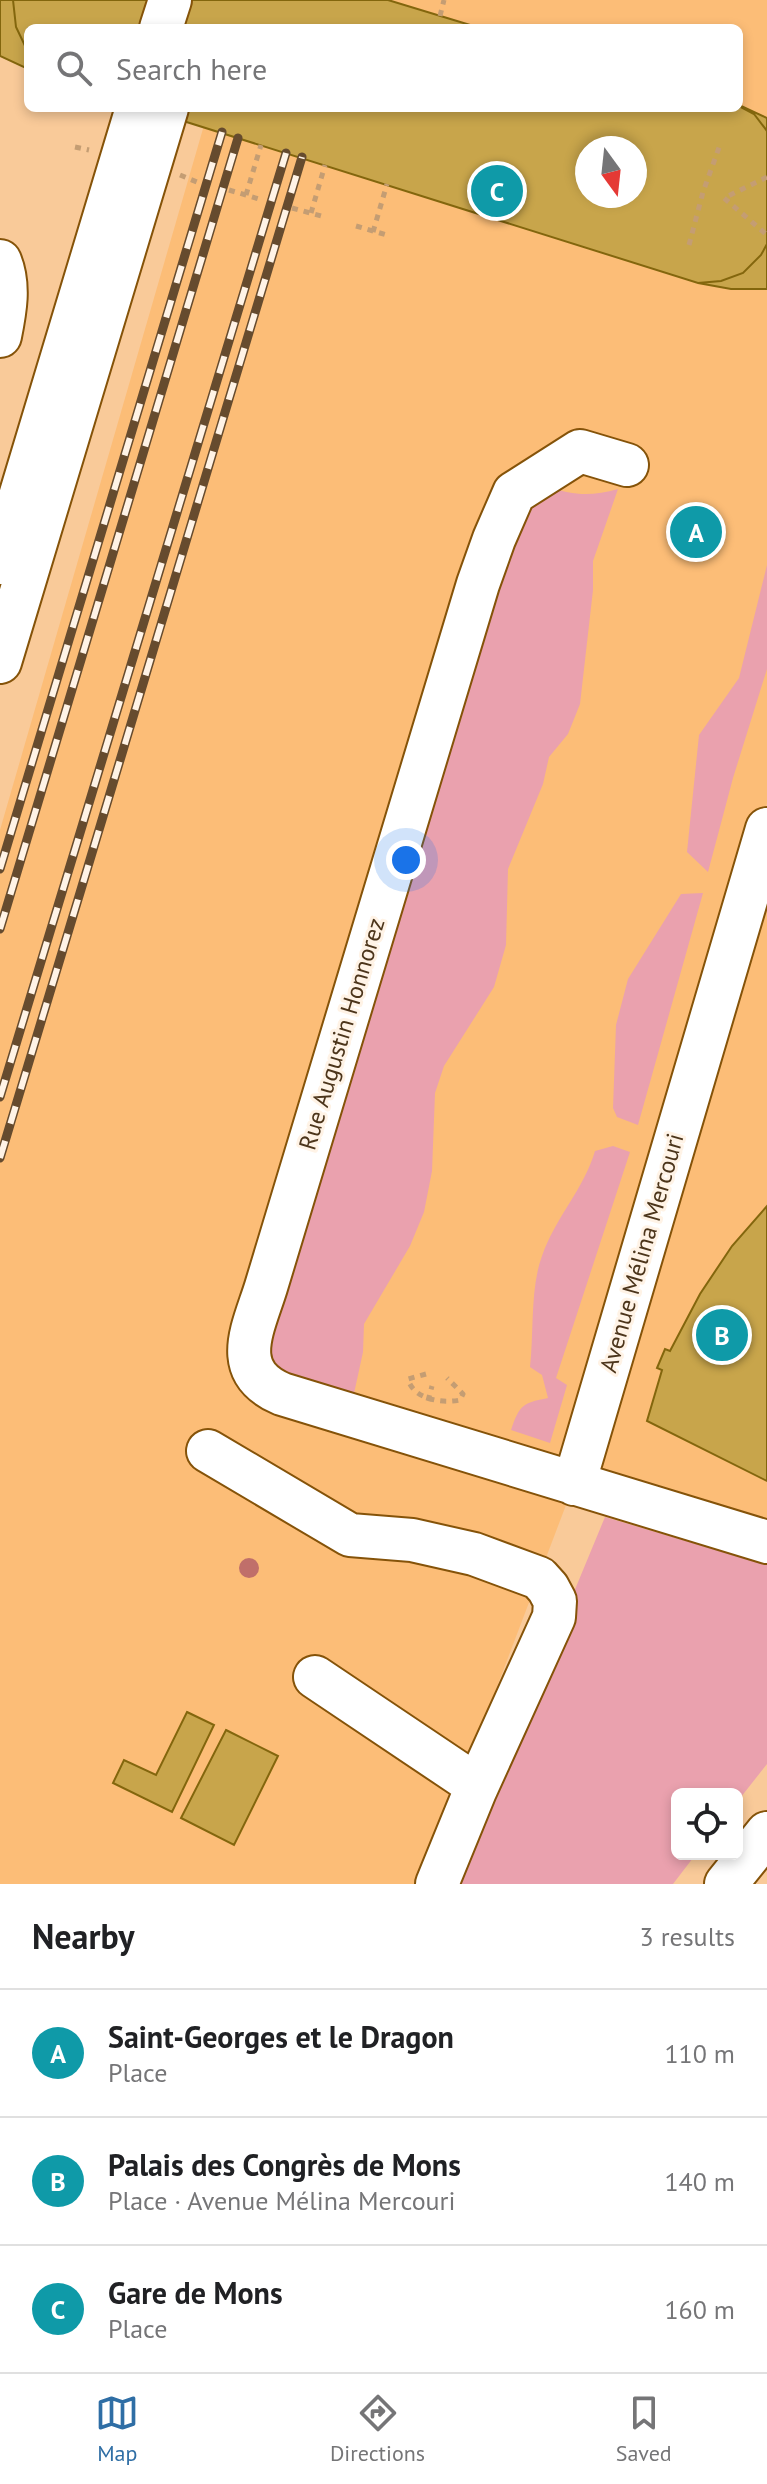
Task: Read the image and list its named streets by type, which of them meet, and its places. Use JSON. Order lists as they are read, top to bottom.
{
  "streets": {
    "street": ["Rue Augustin Honnorez", "Avenue Mélina Mercouri"]
  },
  "crossings": [
    ["Rue Augustin Honnorez", "Avenue Mélina Mercouri"]
  ],
  "north": "bottom",
  "page": {
    "search": "Search here",
    "pins": ["C", "A", "B"],
    "heading": ["Nearby", "3 results"],
    "list": [
      {
        "mark": "A",
        "name": "Saint-Georges et le Dragon",
        "note": "Place",
        "value": "110 m"
      },
      {
        "mark": "B",
        "name": "Palais des Congrès de Mons",
        "note": "Place · Avenue Mélina Mercouri",
        "value": "140 m"
      },
      {
        "mark": "C",
        "name": "Gare de Mons",
        "note": "Place",
        "value": "160 m"
      }
    ],
    "nav": ["Map", "Directions", "Saved"]
  }
}
